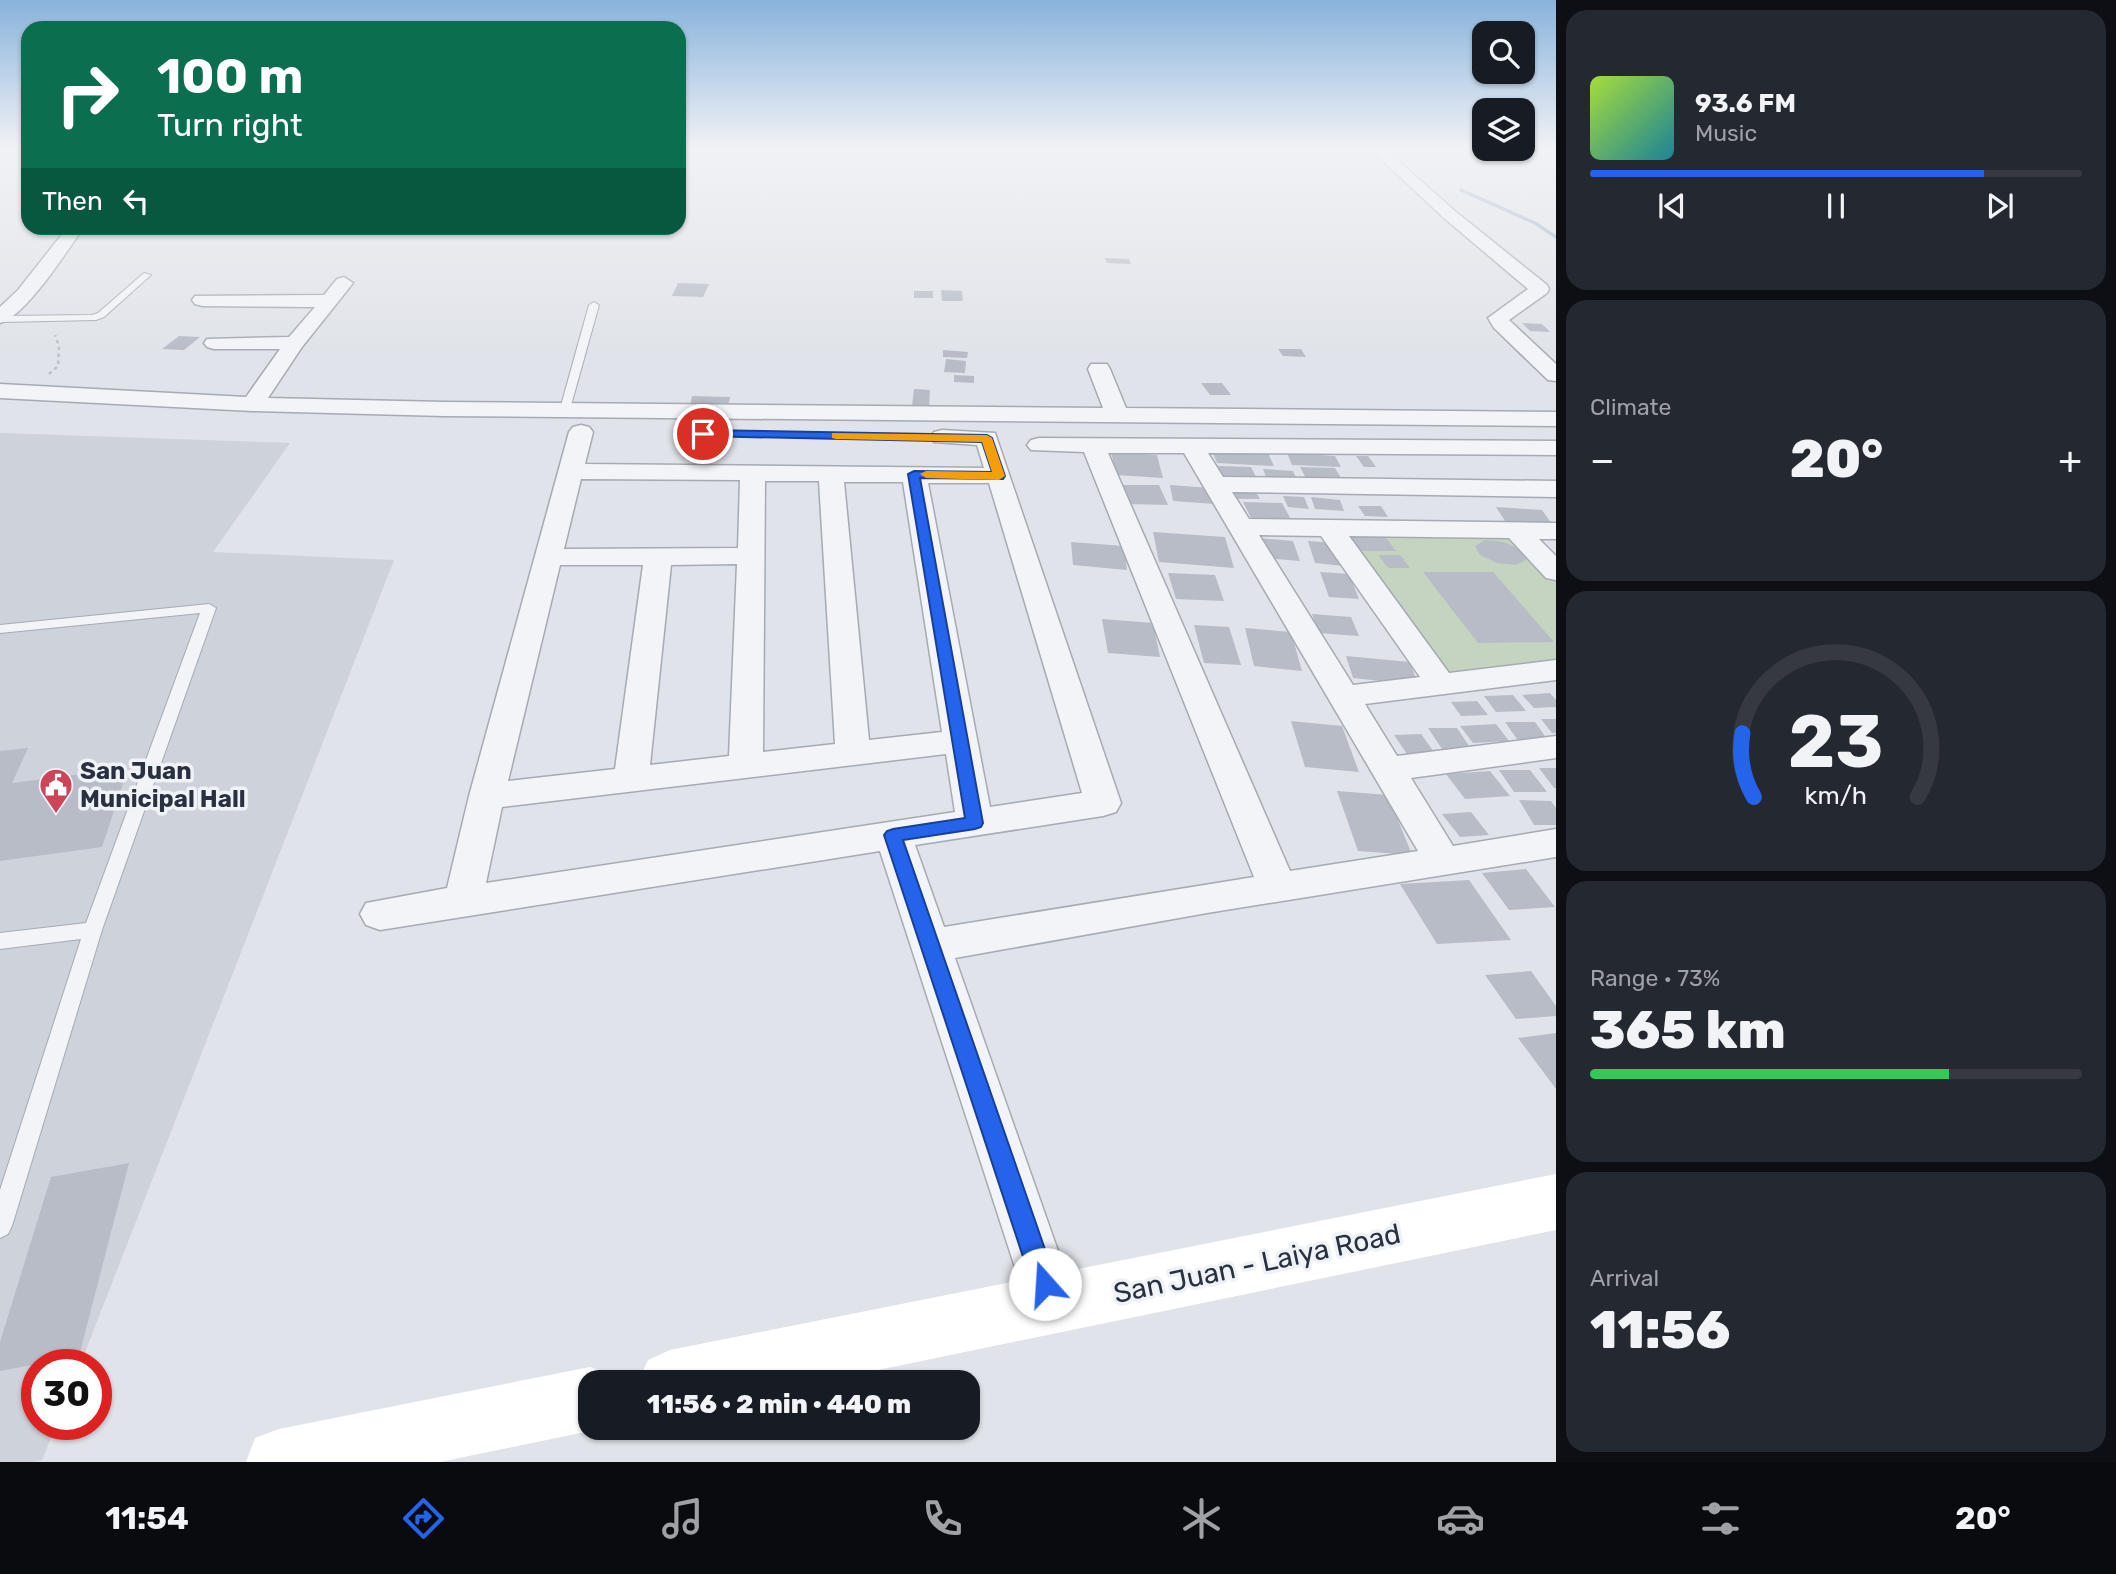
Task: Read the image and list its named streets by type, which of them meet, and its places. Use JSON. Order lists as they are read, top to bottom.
{
  "streets": {
    "main road": ["San Juan - Laiya Road"]
  },
  "places": {
    "public building": ["San Juan Municipal Hall"]
  },
  "page": {
    "turn": ["100 m", "Turn right"],
    "song": ["93.6 FM", "Music"],
    "then": "Then",
    "tile": [
      "Climate",
      ["Range · 73%", "365 km"],
      ["Arrival", "11:56"]
    ],
    "heat": ["−", "20°", "+"],
    "limit": "30",
    "trip": "11:56 · 2 min · 440 m",
    "tabs": ["11:54", "20°"],
    "gauge": ["23", "km/h"]
  }
}
